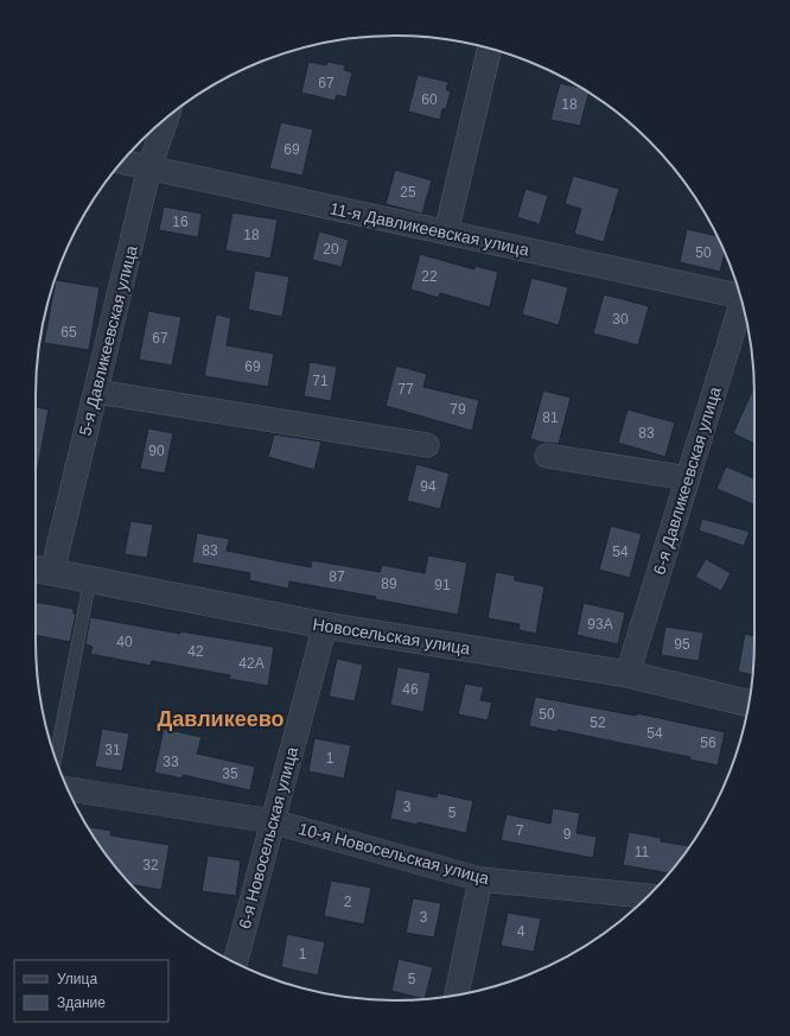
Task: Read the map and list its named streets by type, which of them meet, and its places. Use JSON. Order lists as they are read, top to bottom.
{
  "streets": {
    "street": [
      "11-я Давликеевская улица",
      "5-я Давликеевская улица",
      "6-я Давликеевская улица",
      "Новосельская улица",
      "6-я Новосельская улица",
      "10-я Новосельская улица"
    ]
  },
  "crossings": [
    ["11-я Давликеевская улица", "5-я Давликеевская улица"],
    ["5-я Давликеевская улица", "Новосельская улица"],
    ["6-я Давликеевская улица", "Новосельская улица"],
    ["Новосельская улица", "6-я Новосельская улица"],
    ["6-я Новосельская улица", "10-я Новосельская улица"]
  ],
  "districts": ["Давликеево"],
  "house_numbers": [
    "67",
    "60",
    "18",
    "69",
    "25",
    "16",
    "18",
    "20",
    "50",
    "22",
    "30",
    "65",
    "67",
    "69",
    "71",
    "77",
    "79",
    "81",
    "83",
    "90",
    "94",
    "83",
    "54",
    "87",
    "89",
    "91",
    "93А",
    "40",
    "95",
    "42",
    "42А",
    "46",
    "50",
    "52",
    "54",
    "56",
    "31",
    "1",
    "33",
    "35",
    "3",
    "5",
    "7",
    "9",
    "11",
    "32",
    "2",
    "3",
    "4",
    "1",
    "5"
  ],
  "legend": ["Улица", "Здание"]
}
